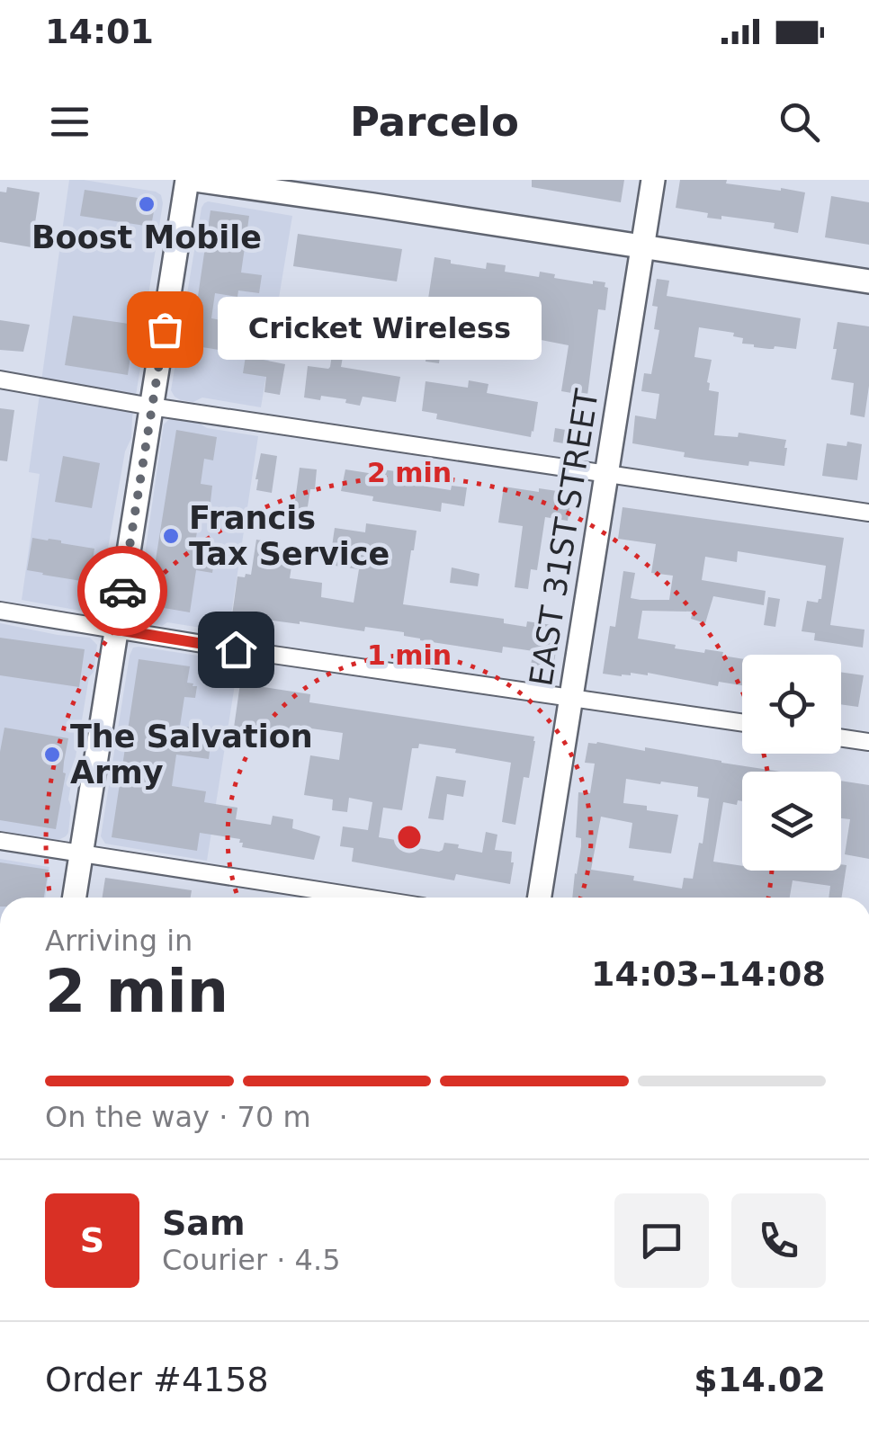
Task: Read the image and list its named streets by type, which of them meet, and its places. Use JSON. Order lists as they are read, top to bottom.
{
  "streets": {
    "main road": ["EAST 31ST STREET"]
  },
  "places": [
    "Boost Mobile",
    "Cricket Wireless",
    "Francis Tax Service",
    "The Salvation Army"
  ],
  "page": {
    "status": "14:01",
    "header": "Parcelo",
    "bubble": "Cricket Wireless",
    "heading": ["2 min", "Arriving in", "14:03–14:08"],
    "panel": [
      "Sam",
      "Courier · 4.5",
      "Order #4158",
      "$14.02"
    ],
    "bar": "On the way · 70 m",
    "round": "S"
  },
  "rings": ["2 min", "1 min"]
}
